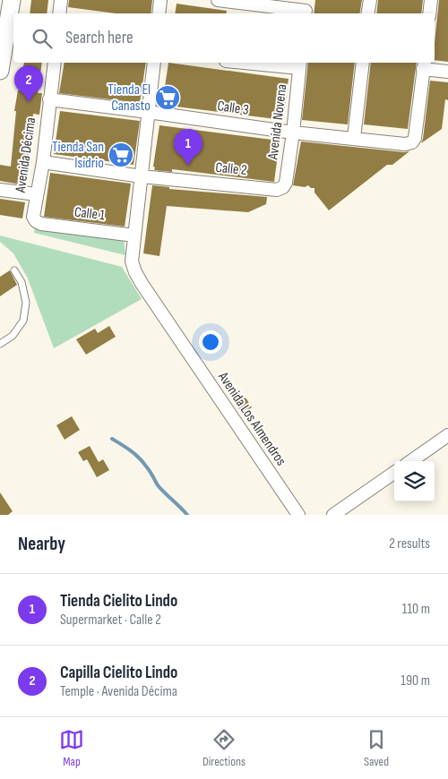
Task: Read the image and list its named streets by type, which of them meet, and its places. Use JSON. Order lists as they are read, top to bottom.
{
  "streets": {
    "street": [
      "Calle 3",
      "Avenida Novena",
      "Avenida Décima",
      "Calle 2",
      "Calle 1",
      "Avenida Los Almendros"
    ]
  },
  "crossings": [
    ["Calle 3", "Avenida Novena"],
    ["Calle 3", "Avenida Décima"],
    ["Calle 3", "Avenida Los Almendros"],
    ["Avenida Novena", "Calle 2"],
    ["Avenida Décima", "Calle 2"],
    ["Avenida Décima", "Calle 1"],
    ["Calle 2", "Avenida Los Almendros"],
    ["Calle 1", "Avenida Los Almendros"]
  ],
  "places": {
    "supermarket": ["Tienda El Canasto", "Tienda San Isidrio"]
  },
  "page": {
    "search": "Search here",
    "pins": ["2", "1"],
    "heading": ["Nearby", "2 results"],
    "list": [
      {
        "mark": "1",
        "name": "Tienda Cielito Lindo",
        "note": "Supermarket · Calle 2",
        "value": "110 m"
      },
      {
        "mark": "2",
        "name": "Capilla Cielito Lindo",
        "note": "Temple · Avenida Décima",
        "value": "190 m"
      }
    ],
    "nav": ["Map", "Directions", "Saved"]
  }
}
